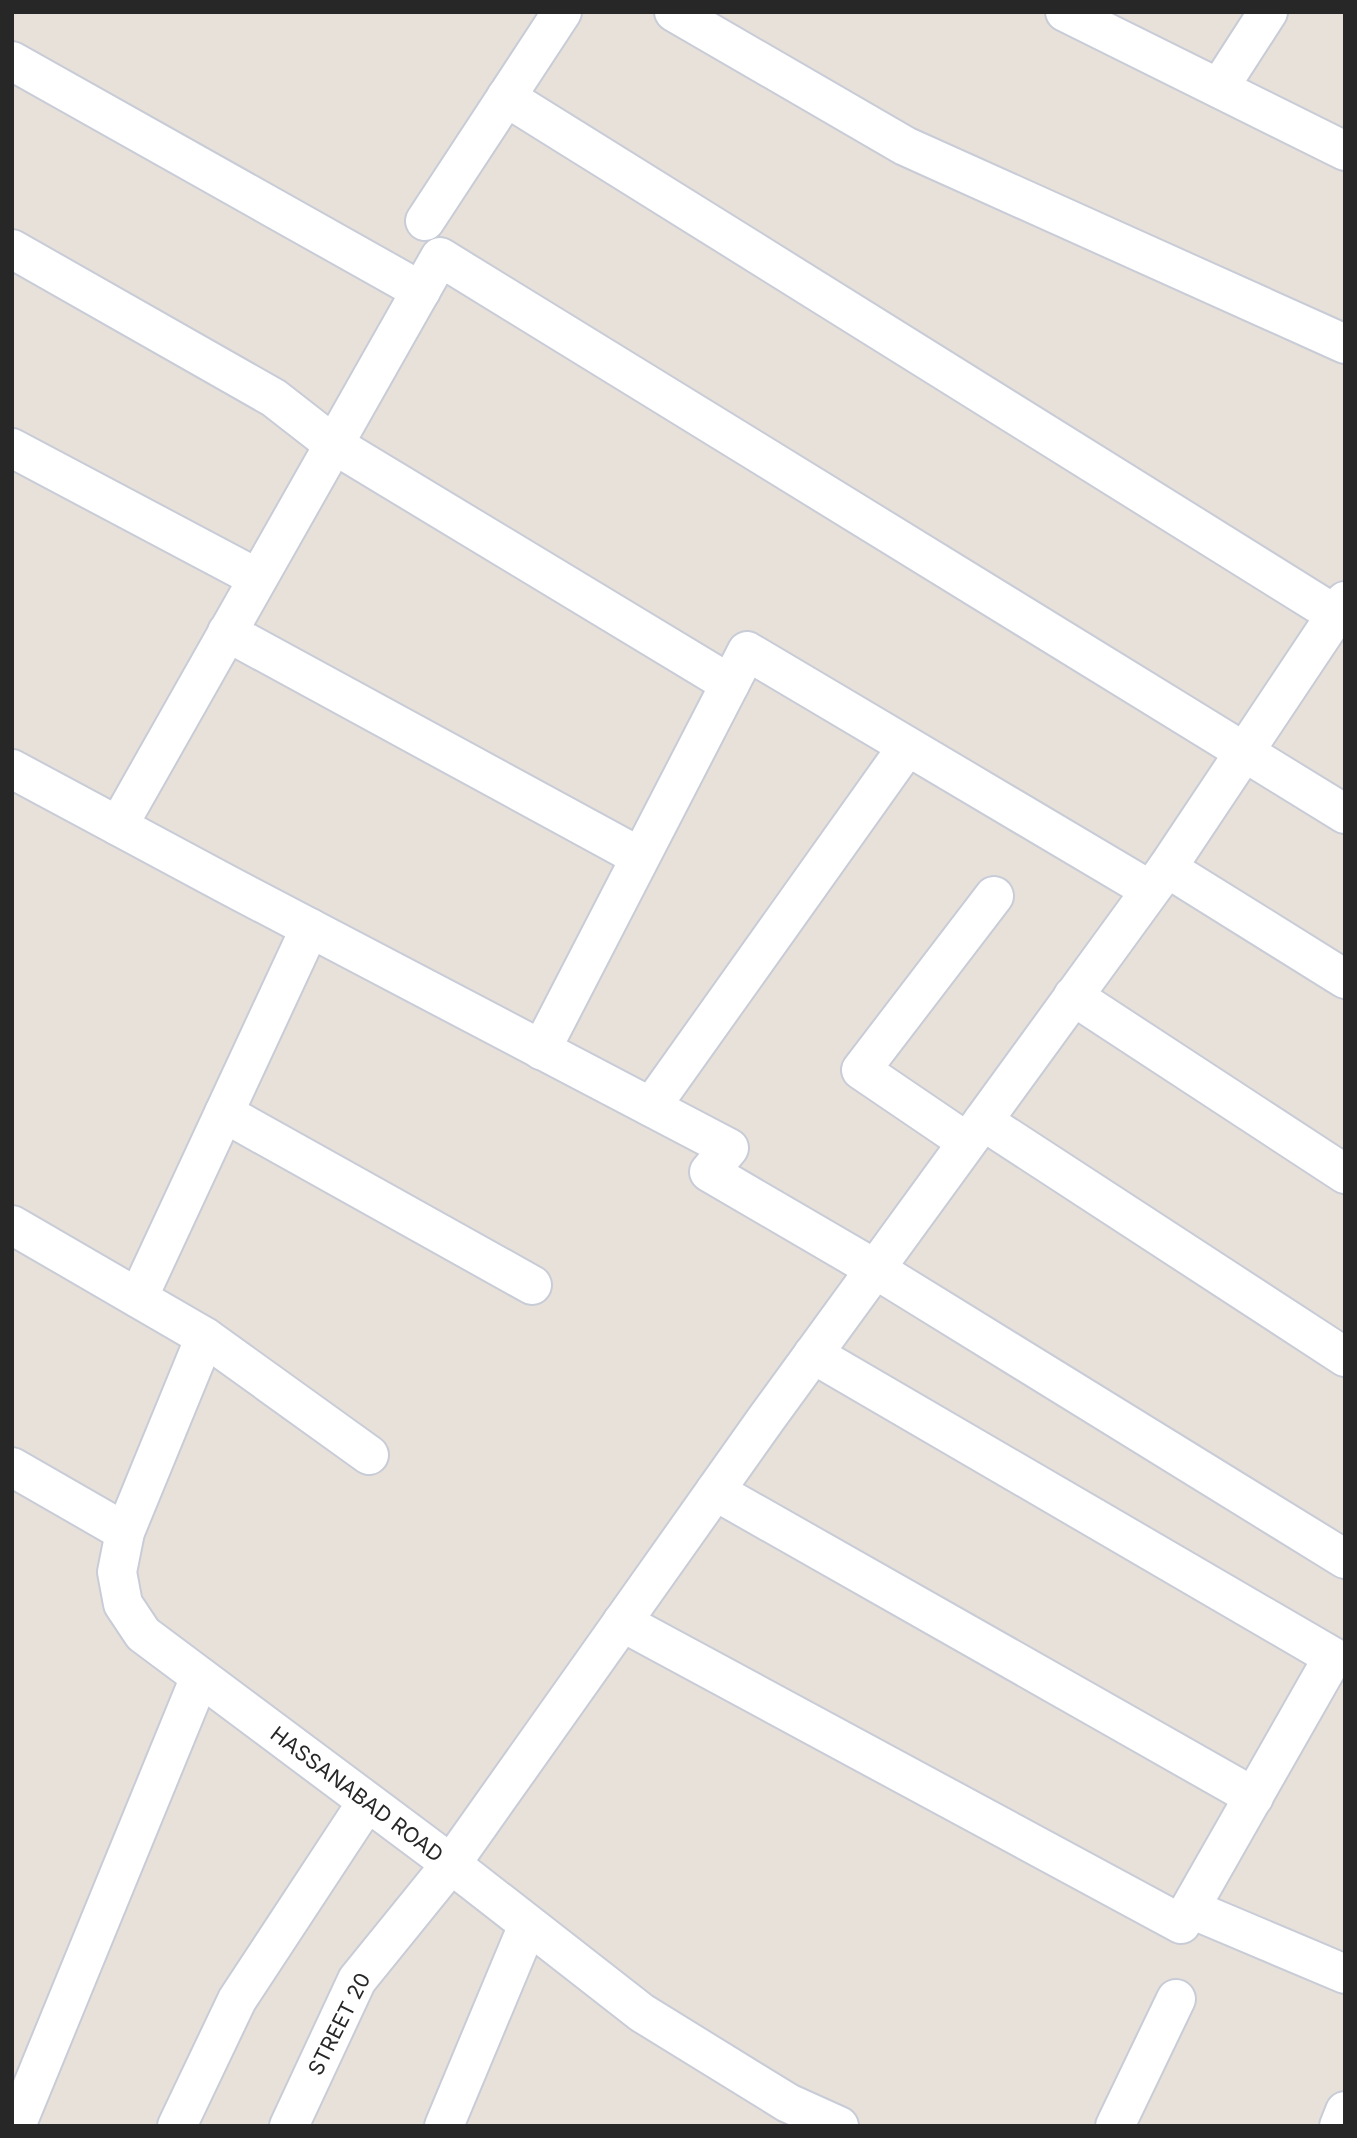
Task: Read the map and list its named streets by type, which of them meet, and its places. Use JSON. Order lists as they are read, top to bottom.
{
  "streets": {
    "street": ["HASSANABAD ROAD", "STREET 20"]
  },
  "crossings": [
    ["HASSANABAD ROAD", "STREET 20"]
  ]
}
